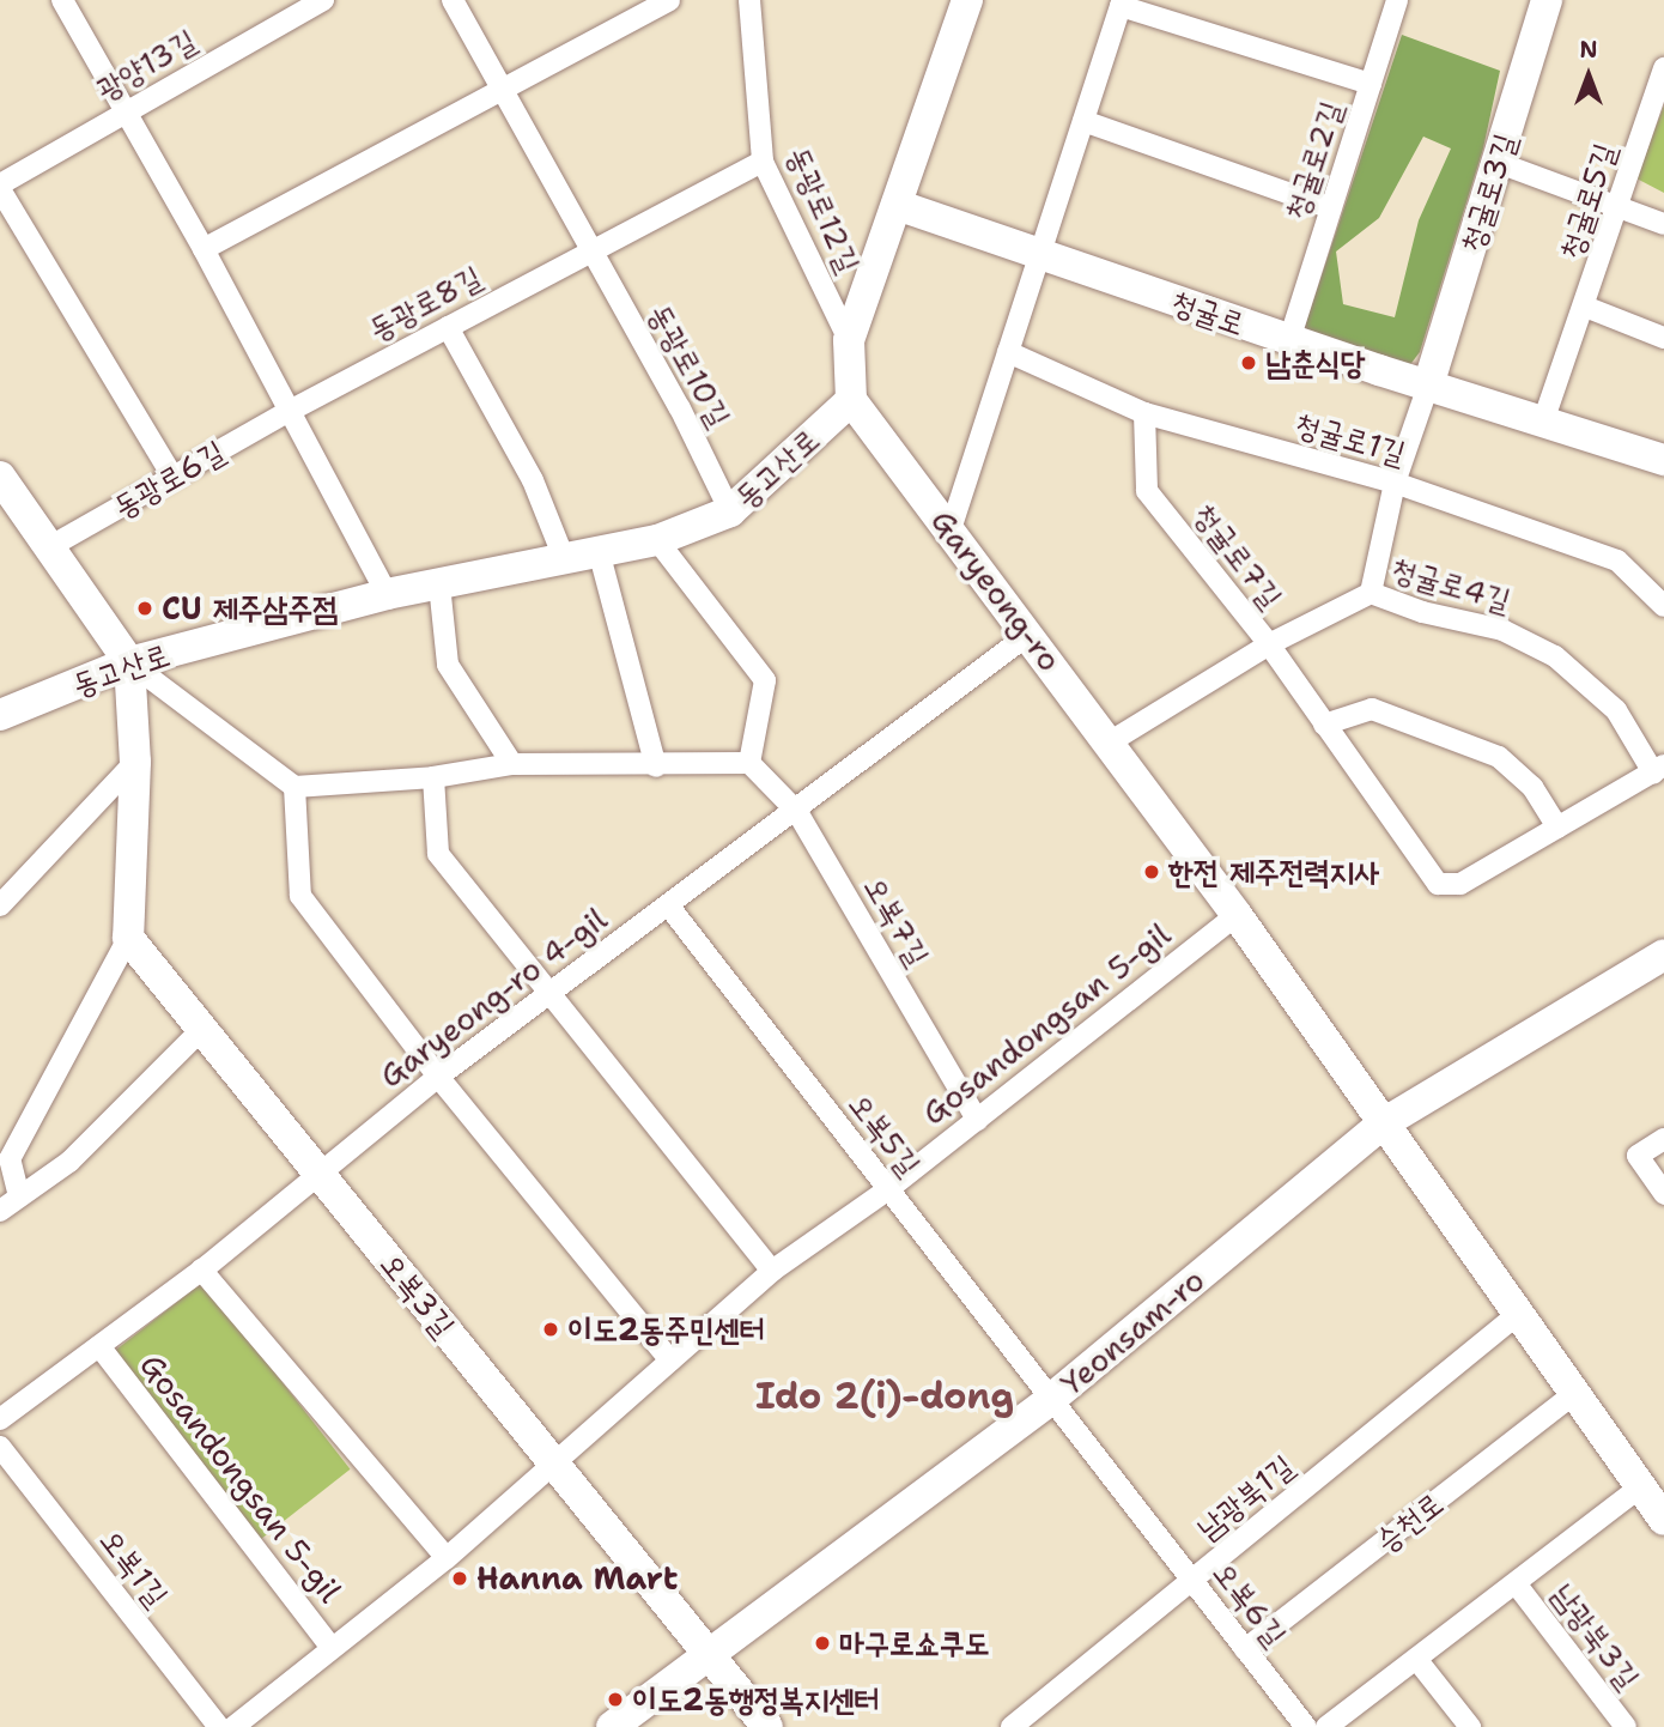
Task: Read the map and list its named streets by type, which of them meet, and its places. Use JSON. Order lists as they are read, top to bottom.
{
  "streets": {
    "street": [
      "광양13길",
      "청귤로2길",
      "청귤로3길",
      "청귤로5길",
      "동광로12길",
      "동광로8길",
      "청귤로",
      "동광로10길",
      "청귤로1길",
      "동고산로",
      "동광로6길",
      "청귤로7길",
      "청귤로4길",
      "Garyeong-ro",
      "오복7길",
      "Garyeong-ro 4-gil",
      "Gosandongsan 5-gil",
      "오복5길",
      "오복3길",
      "Yeonsam-ro",
      "남광북1길",
      "승천로",
      "오복1길",
      "오복6길",
      "남광북3길"
    ]
  },
  "crossings": [
    ["광양13길", "동광로6길"],
    ["청귤로2길", "청귤로"],
    ["청귤로3길", "청귤로"],
    ["청귤로5길", "청귤로"],
    ["동광로8길", "동광로10길"],
    ["동광로8길", "동광로6길"],
    ["동광로10길", "동고산로"],
    ["청귤로1길", "청귤로7길"],
    ["동고산로", "Garyeong-ro"],
    ["청귤로7길", "청귤로4길"],
    ["청귤로4길", "Garyeong-ro"],
    ["Garyeong-ro", "Garyeong-ro 4-gil"],
    ["Garyeong-ro", "Gosandongsan 5-gil"],
    ["Garyeong-ro", "Yeonsam-ro"],
    ["오복7길", "Garyeong-ro 4-gil"],
    ["오복7길", "Gosandongsan 5-gil"],
    ["Garyeong-ro 4-gil", "Gosandongsan 5-gil"],
    ["Garyeong-ro 4-gil", "오복5길"],
    ["Garyeong-ro 4-gil", "오복3길"],
    ["Gosandongsan 5-gil", "오복5길"],
    ["Gosandongsan 5-gil", "오복3길"],
    ["오복5길", "Yeonsam-ro"],
    ["오복5길", "오복6길"],
    ["오복3길", "Yeonsam-ro"],
    ["Yeonsam-ro", "오복6길"],
    ["남광북1길", "오복6길"],
    ["승천로", "오복6길"]
  ],
  "districts": ["Ido 2(i)-dong"],
  "places": [
    "남춘식당",
    "CU 제주삼주점",
    "한전 제주전력지사",
    "이도2동주민센터",
    "Hanna Mart",
    "마구로쇼쿠도",
    "이도2동행정복지센터"
  ],
  "north": "top"
}
